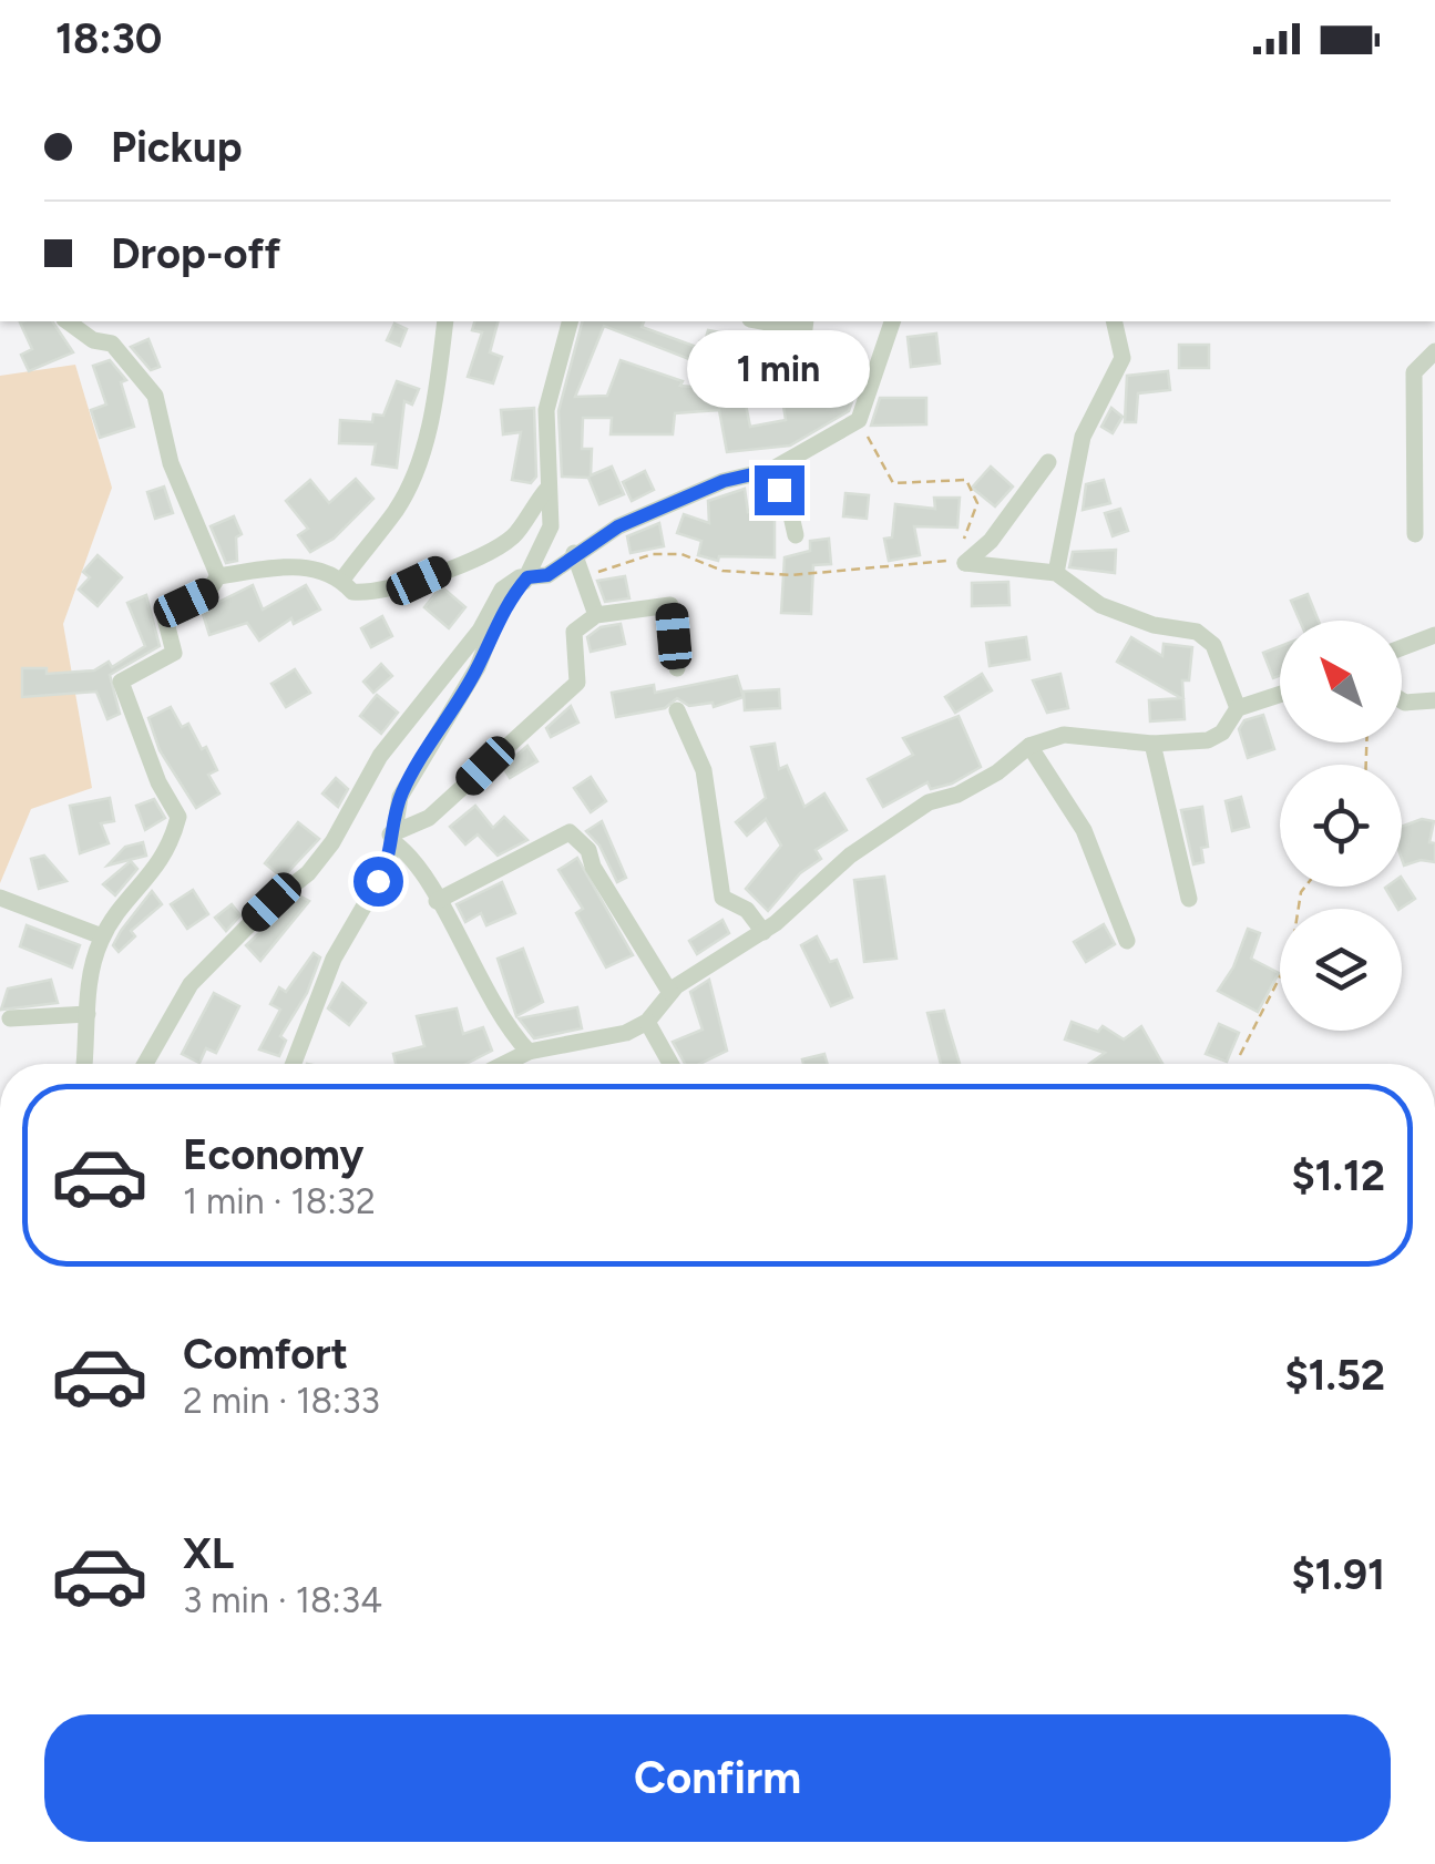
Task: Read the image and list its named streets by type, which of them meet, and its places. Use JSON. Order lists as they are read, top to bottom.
{
  "north": "top left",
  "page": {
    "status": "18:30",
    "banner": ["Pickup", "Drop-off"],
    "bubble": "1 min",
    "list": [
      {
        "name": "Economy",
        "note": "1 min · 18:32",
        "value": "$1.12"
      },
      {
        "name": "Comfort",
        "note": "2 min · 18:33",
        "value": "$1.52"
      },
      {
        "name": "XL",
        "note": "3 min · 18:34",
        "value": "$1.91"
      }
    ],
    "buttons": "Confirm"
  }
}
